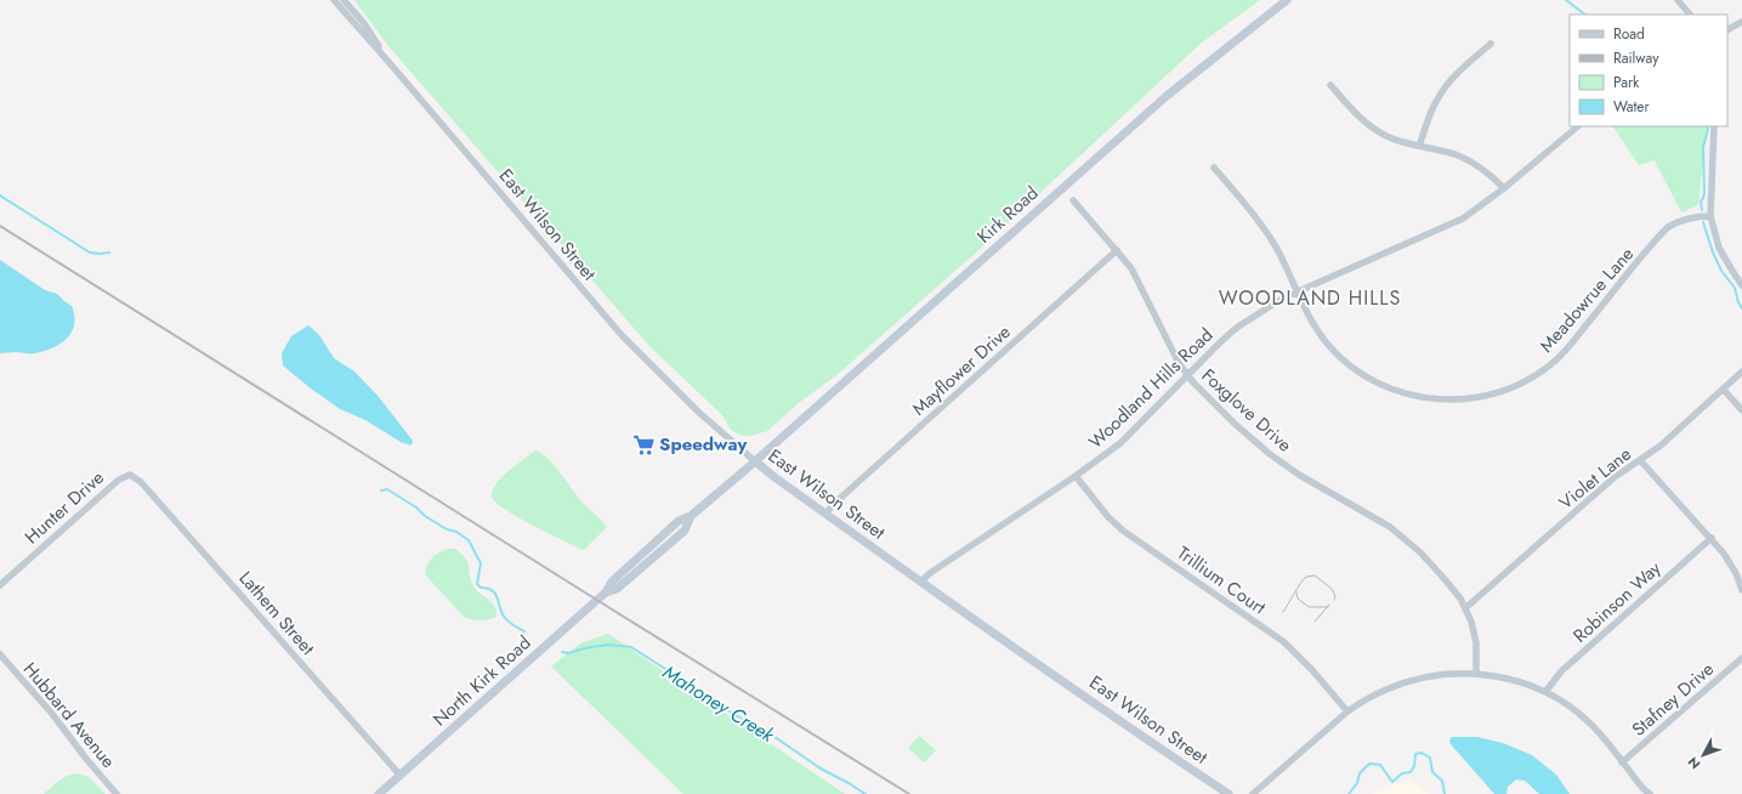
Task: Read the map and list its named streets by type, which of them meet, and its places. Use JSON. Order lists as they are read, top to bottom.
{
  "streets": {
    "street": [
      "Kirk Road",
      "East Wilson Street",
      "Meadowrue Lane",
      "Mayflower Drive",
      "Woodland Hills Road",
      "Foxglove Drive",
      "Violet Lane",
      "Hunter Drive",
      "Trillium Court",
      "Robinson Way",
      "Lathem Street",
      "North Kirk Road",
      "Stafney Drive",
      "Hubbard Avenue"
    ]
  },
  "crossings": [
    ["Kirk Road", "East Wilson Street"],
    ["Kirk Road", "North Kirk Road"],
    ["East Wilson Street", "Mayflower Drive"],
    ["East Wilson Street", "Woodland Hills Road"],
    ["East Wilson Street", "North Kirk Road"],
    ["Meadowrue Lane", "Woodland Hills Road"],
    ["Mayflower Drive", "Foxglove Drive"],
    ["Woodland Hills Road", "Foxglove Drive"],
    ["Woodland Hills Road", "Trillium Court"],
    ["Foxglove Drive", "Violet Lane"],
    ["Hunter Drive", "Lathem Street"],
    ["Lathem Street", "North Kirk Road"]
  ],
  "districts": ["WOODLAND HILLS"],
  "water": ["Mahoney Creek"],
  "places": {
    "supermarket": ["Speedway"]
  },
  "legend": [
    "Road",
    "Railway",
    "Park",
    "Water"
  ],
  "north": "bottom left"
}
